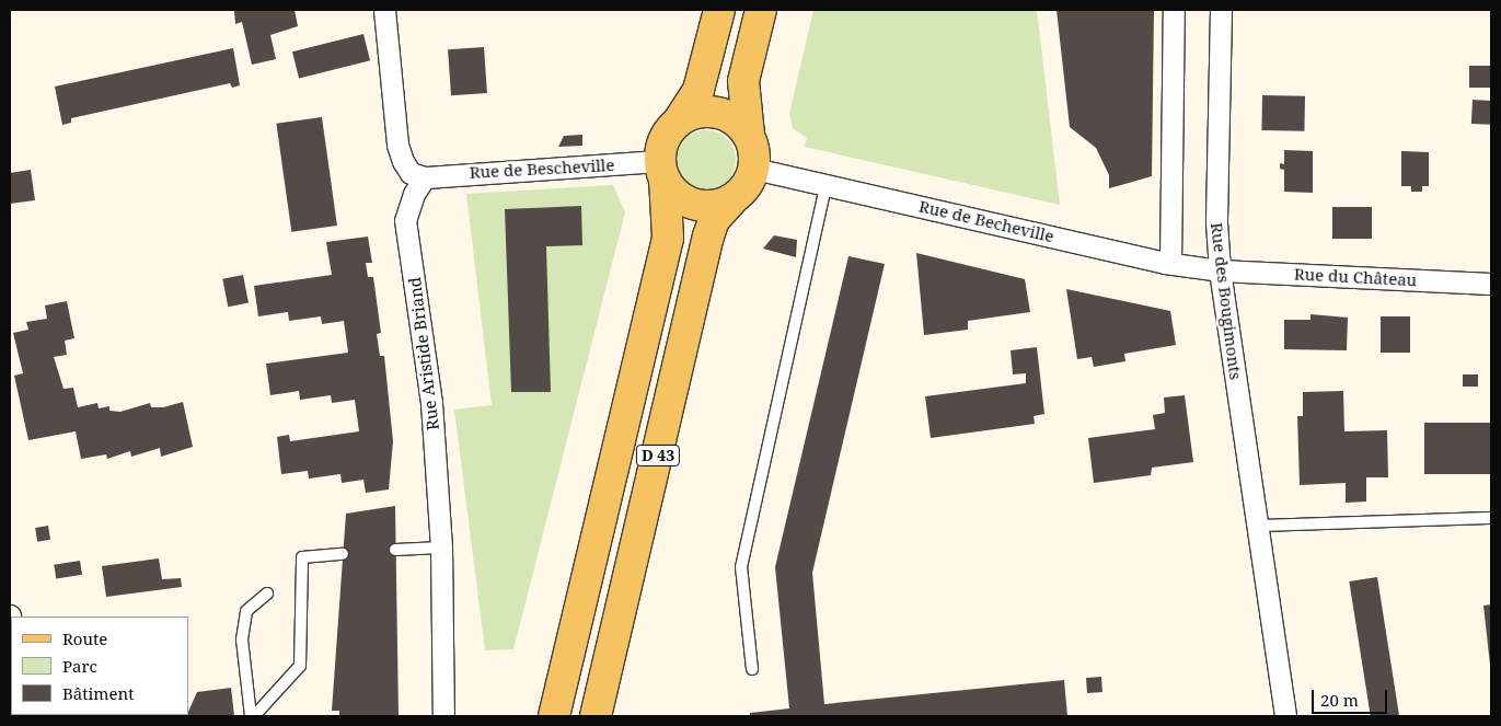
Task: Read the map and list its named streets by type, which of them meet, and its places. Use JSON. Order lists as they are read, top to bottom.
{
  "streets": {
    "main road": ["D 43"],
    "street": [
      "Rue de Bescheville",
      "Rue de Becheville",
      "Rue du Château",
      "Rue des Bougimonts",
      "Rue Aristide Briand"
    ]
  },
  "crossings": [
    ["Rue de Bescheville", "Rue de Becheville"],
    ["Rue de Bescheville", "Rue Aristide Briand"],
    ["Rue de Bescheville", "D 43"],
    ["Rue de Becheville", "Rue du Château"],
    ["Rue de Becheville", "Rue des Bougimonts"],
    ["Rue de Becheville", "D 43"],
    ["Rue du Château", "Rue des Bougimonts"]
  ],
  "legend": ["Route", "Parc", "Bâtiment"],
  "scale_bar": "20 m"
}
